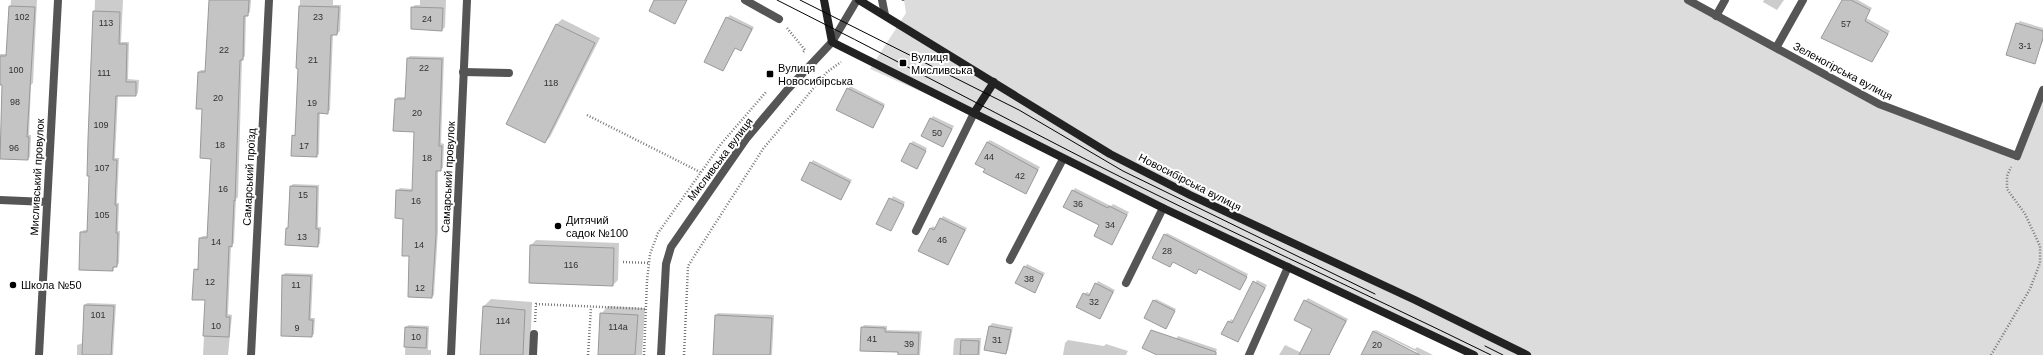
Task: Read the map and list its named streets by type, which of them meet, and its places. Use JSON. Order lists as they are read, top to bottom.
{
  "streets": {
    "main road": ["Новосибірська вулиця"],
    "street": [
      "Зеленогірська вулиця",
      "Мисливська вулиця",
      "Мисливський провулок",
      "Самарський проїзд",
      "Самарський провулок"
    ]
  },
  "crossings": [
    ["Мисливська вулиця", "Новосибірська вулиця"]
  ],
  "places": {
    "transit": ["Вулиця Мисливська", "Вулиця Новосибірська"],
    "other": ["Дитячий садок №100", "Школа №50"]
  },
  "house_numbers": [
    "102",
    "23",
    "24",
    "113",
    "57",
    "3-1",
    "22",
    "21",
    "22",
    "100",
    "111",
    "118",
    "20",
    "98",
    "19",
    "20",
    "109",
    "50",
    "18",
    "17",
    "96",
    "44",
    "18",
    "107",
    "42",
    "16",
    "15",
    "16",
    "36",
    "105",
    "34",
    "13",
    "46",
    "14",
    "14",
    "28",
    "116",
    "38",
    "12",
    "11",
    "12",
    "32",
    "101",
    "114",
    "10",
    "114а",
    "9",
    "10",
    "41",
    "31",
    "39",
    "20"
  ]
}
